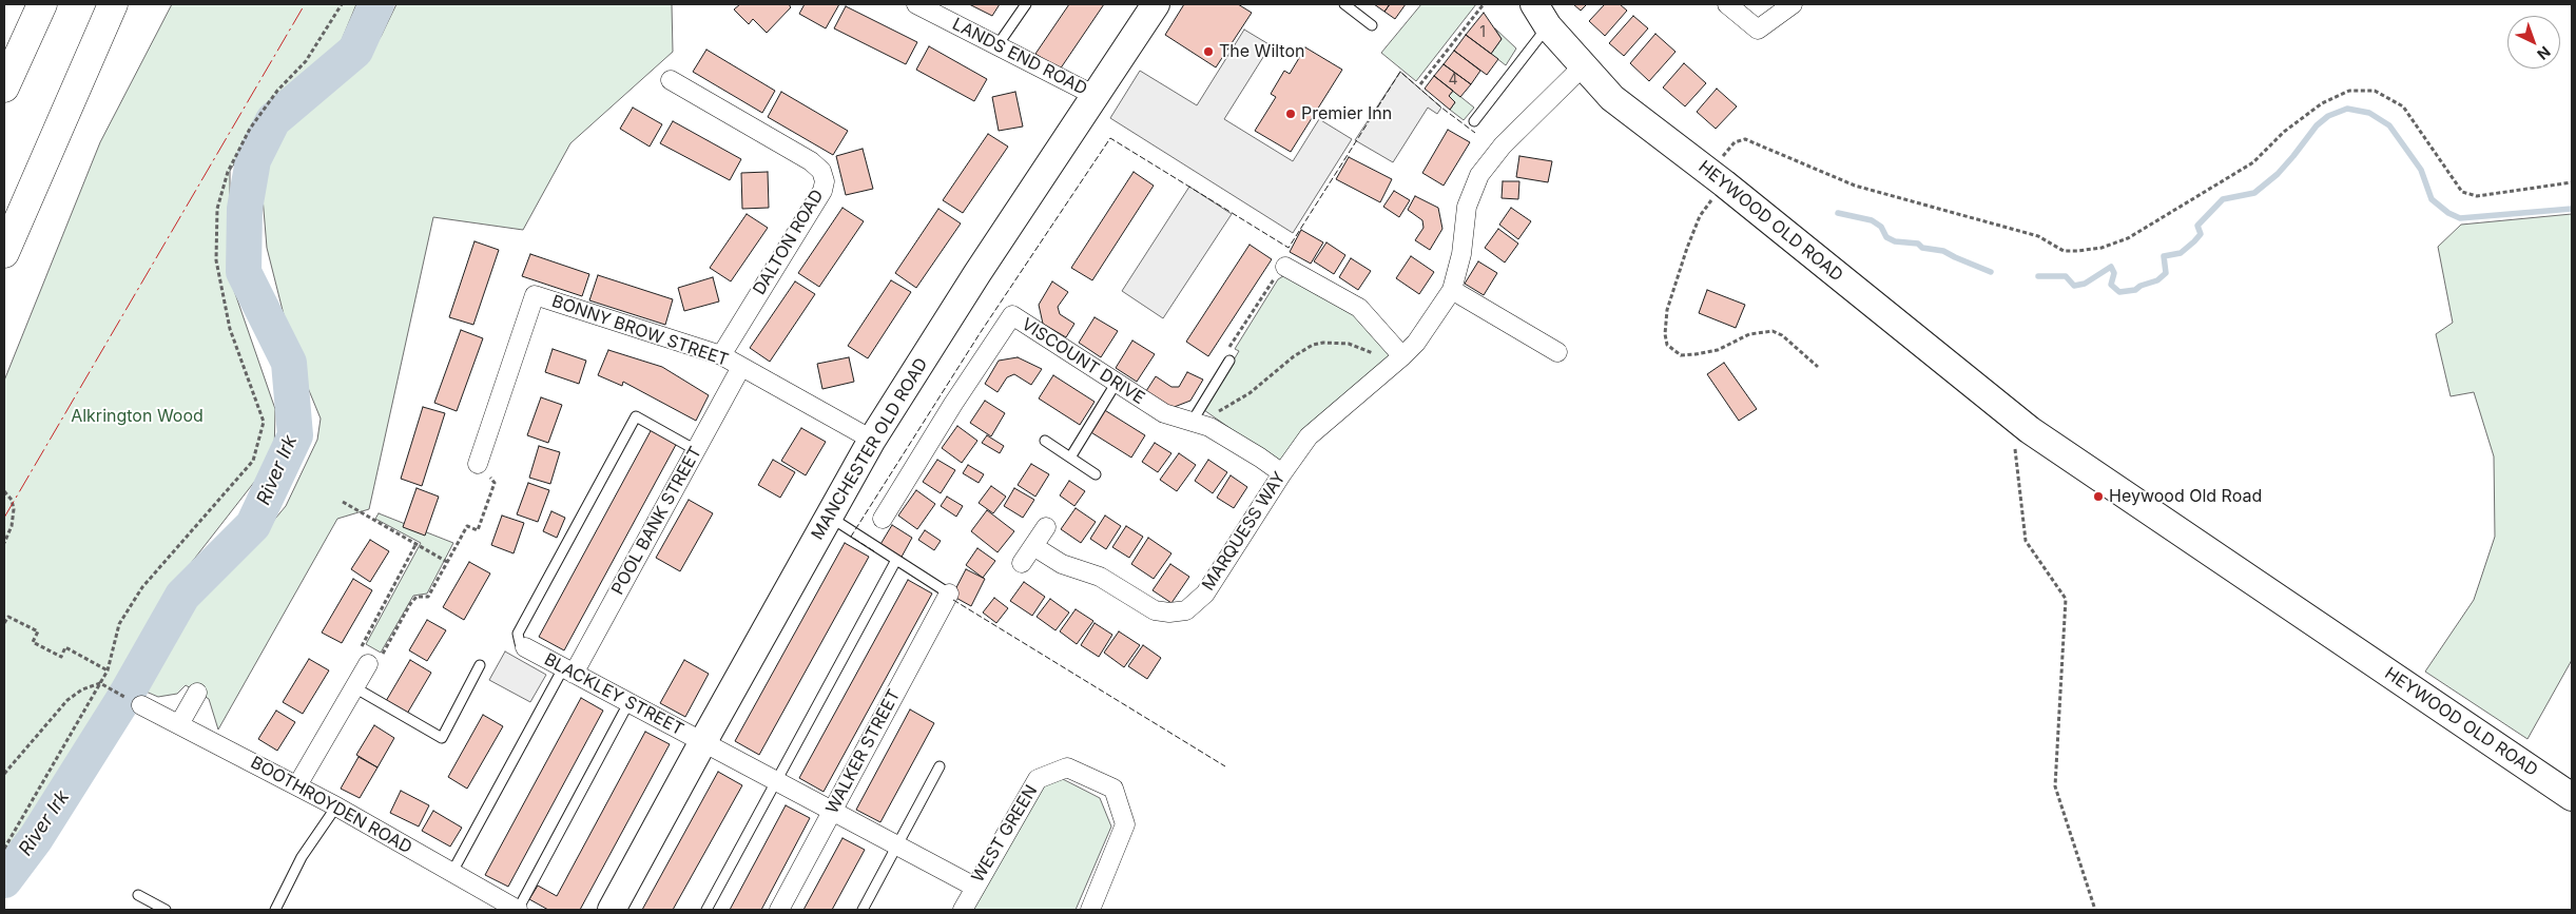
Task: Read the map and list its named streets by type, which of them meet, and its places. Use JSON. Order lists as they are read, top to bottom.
{
  "streets": {
    "main road": ["HEYWOOD OLD ROAD", "MANCHESTER OLD ROAD"],
    "street": [
      "LANDS END ROAD",
      "DALTON ROAD",
      "BONNY BROW STREET",
      "VISCOUNT DRIVE",
      "POOL BANK STREET",
      "MARQUESS WAY",
      "BLACKLEY STREET",
      "WALKER STREET",
      "BOOTHROYDEN ROAD",
      "WEST GREEN"
    ]
  },
  "crossings": [
    ["LANDS END ROAD", "MANCHESTER OLD ROAD"],
    ["HEYWOOD OLD ROAD", "MARQUESS WAY"],
    ["DALTON ROAD", "BONNY BROW STREET"],
    ["BONNY BROW STREET", "MANCHESTER OLD ROAD"],
    ["BONNY BROW STREET", "POOL BANK STREET"],
    ["VISCOUNT DRIVE", "MARQUESS WAY"],
    ["MANCHESTER OLD ROAD", "BLACKLEY STREET"],
    ["POOL BANK STREET", "BLACKLEY STREET"],
    ["BLACKLEY STREET", "WALKER STREET"],
    ["BLACKLEY STREET", "WEST GREEN"]
  ],
  "water": ["River Irk"],
  "parks": ["Alkrington Wood"],
  "places": ["The Wilton", "Premier Inn", "Heywood Old Road"],
  "house_numbers": ["1", "4"],
  "north": "bottom right"
}
